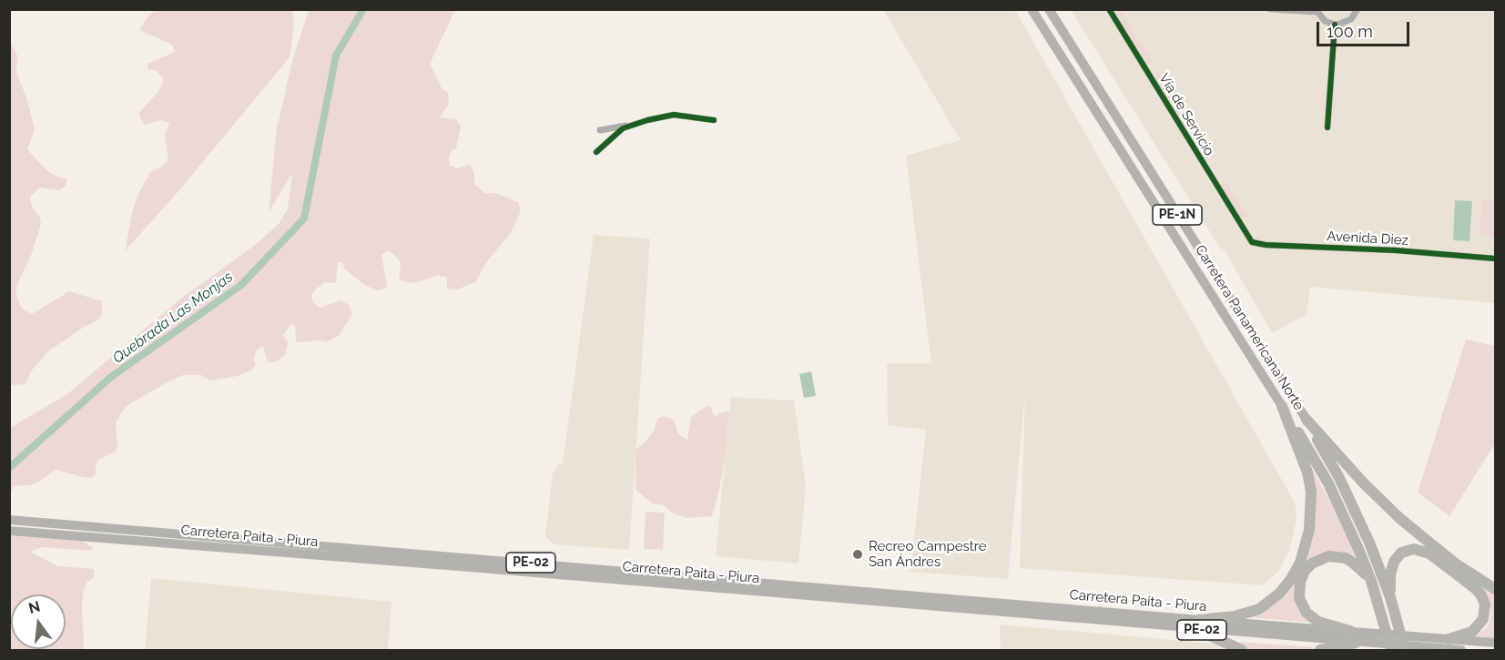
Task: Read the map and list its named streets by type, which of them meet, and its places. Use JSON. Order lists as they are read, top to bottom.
{
  "streets": {
    "highway": [
      "PE-1N",
      "Carretera Panamericana Norte",
      "Carretera Paita - Piura",
      "PE-02"
    ],
    "street": ["Vía de Servicio", "Avenida Diez"]
  },
  "crossings": [
    ["Vía de Servicio", "Avenida Diez"],
    ["Carretera Paita - Piura", "PE-02"]
  ],
  "water": ["Quebrada Las Monjas"],
  "places": ["Recreo Campestre San Ándres"],
  "scale_bar": "100 m",
  "north": "top"
}
